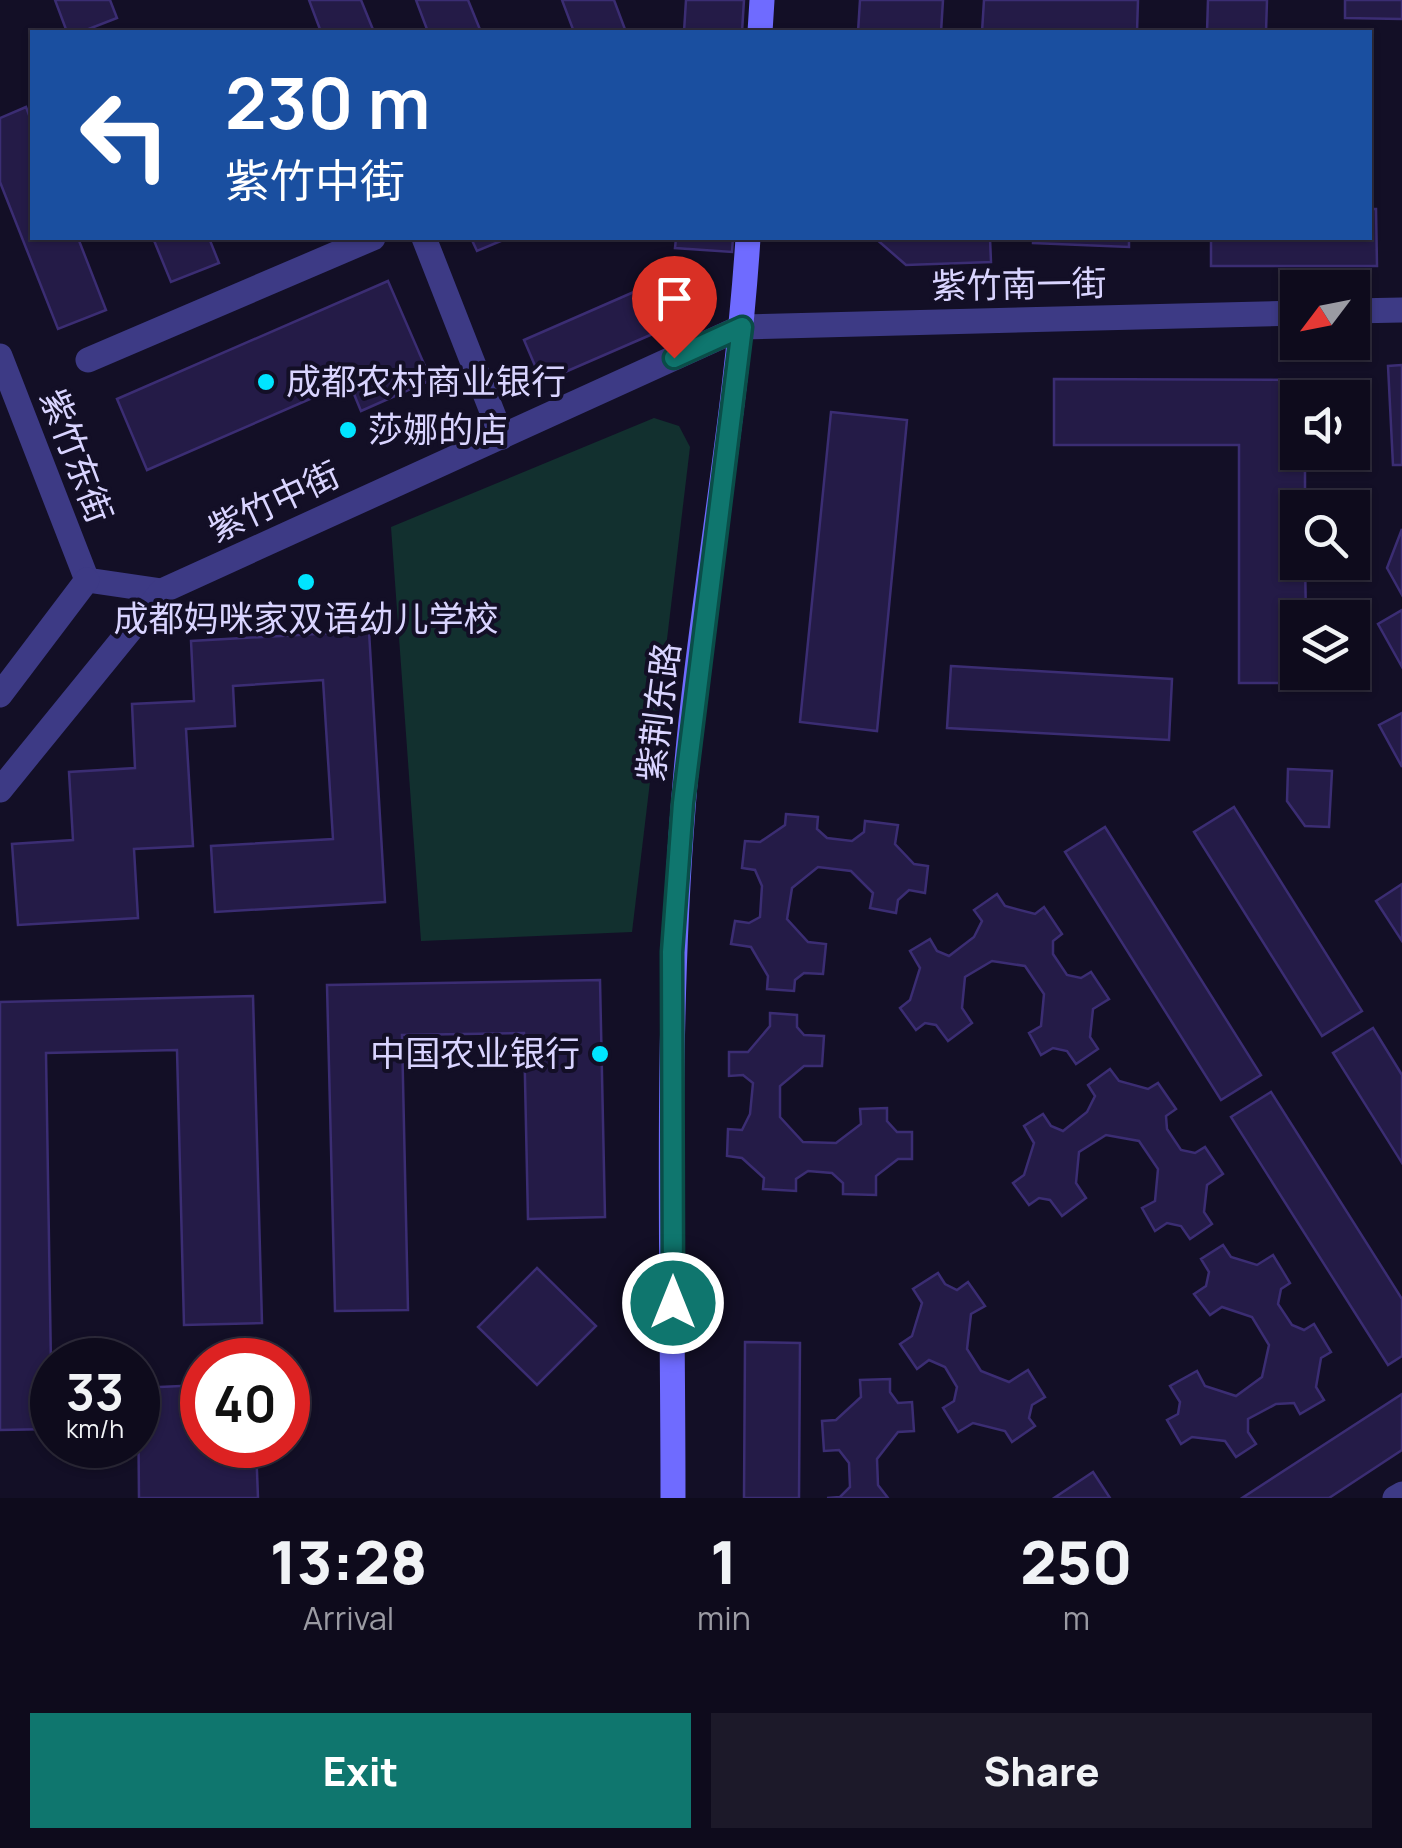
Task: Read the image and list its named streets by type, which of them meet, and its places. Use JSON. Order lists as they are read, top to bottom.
{
  "streets": {
    "street": [
      "紫竹南一街",
      "紫竹东街",
      "紫竹中街",
      "紫荆东路"
    ]
  },
  "crossings": [
    ["紫竹南一街", "紫竹中街"],
    ["紫竹南一街", "紫荆东路"],
    ["紫竹中街", "紫荆东路"]
  ],
  "places": [
    "成都农村商业银行",
    "莎娜的店",
    "成都妈咪家双语幼儿学校",
    "中国农业银行"
  ],
  "north": "bottom left",
  "page": {
    "turn": ["230 m", "紫竹中街"],
    "speed": "33 km/h",
    "limit": "40",
    "eta": [
      "13:28",
      "Arrival",
      "1",
      "min",
      "250",
      "m"
    ],
    "buttons": ["Exit", "Share"]
  }
}
